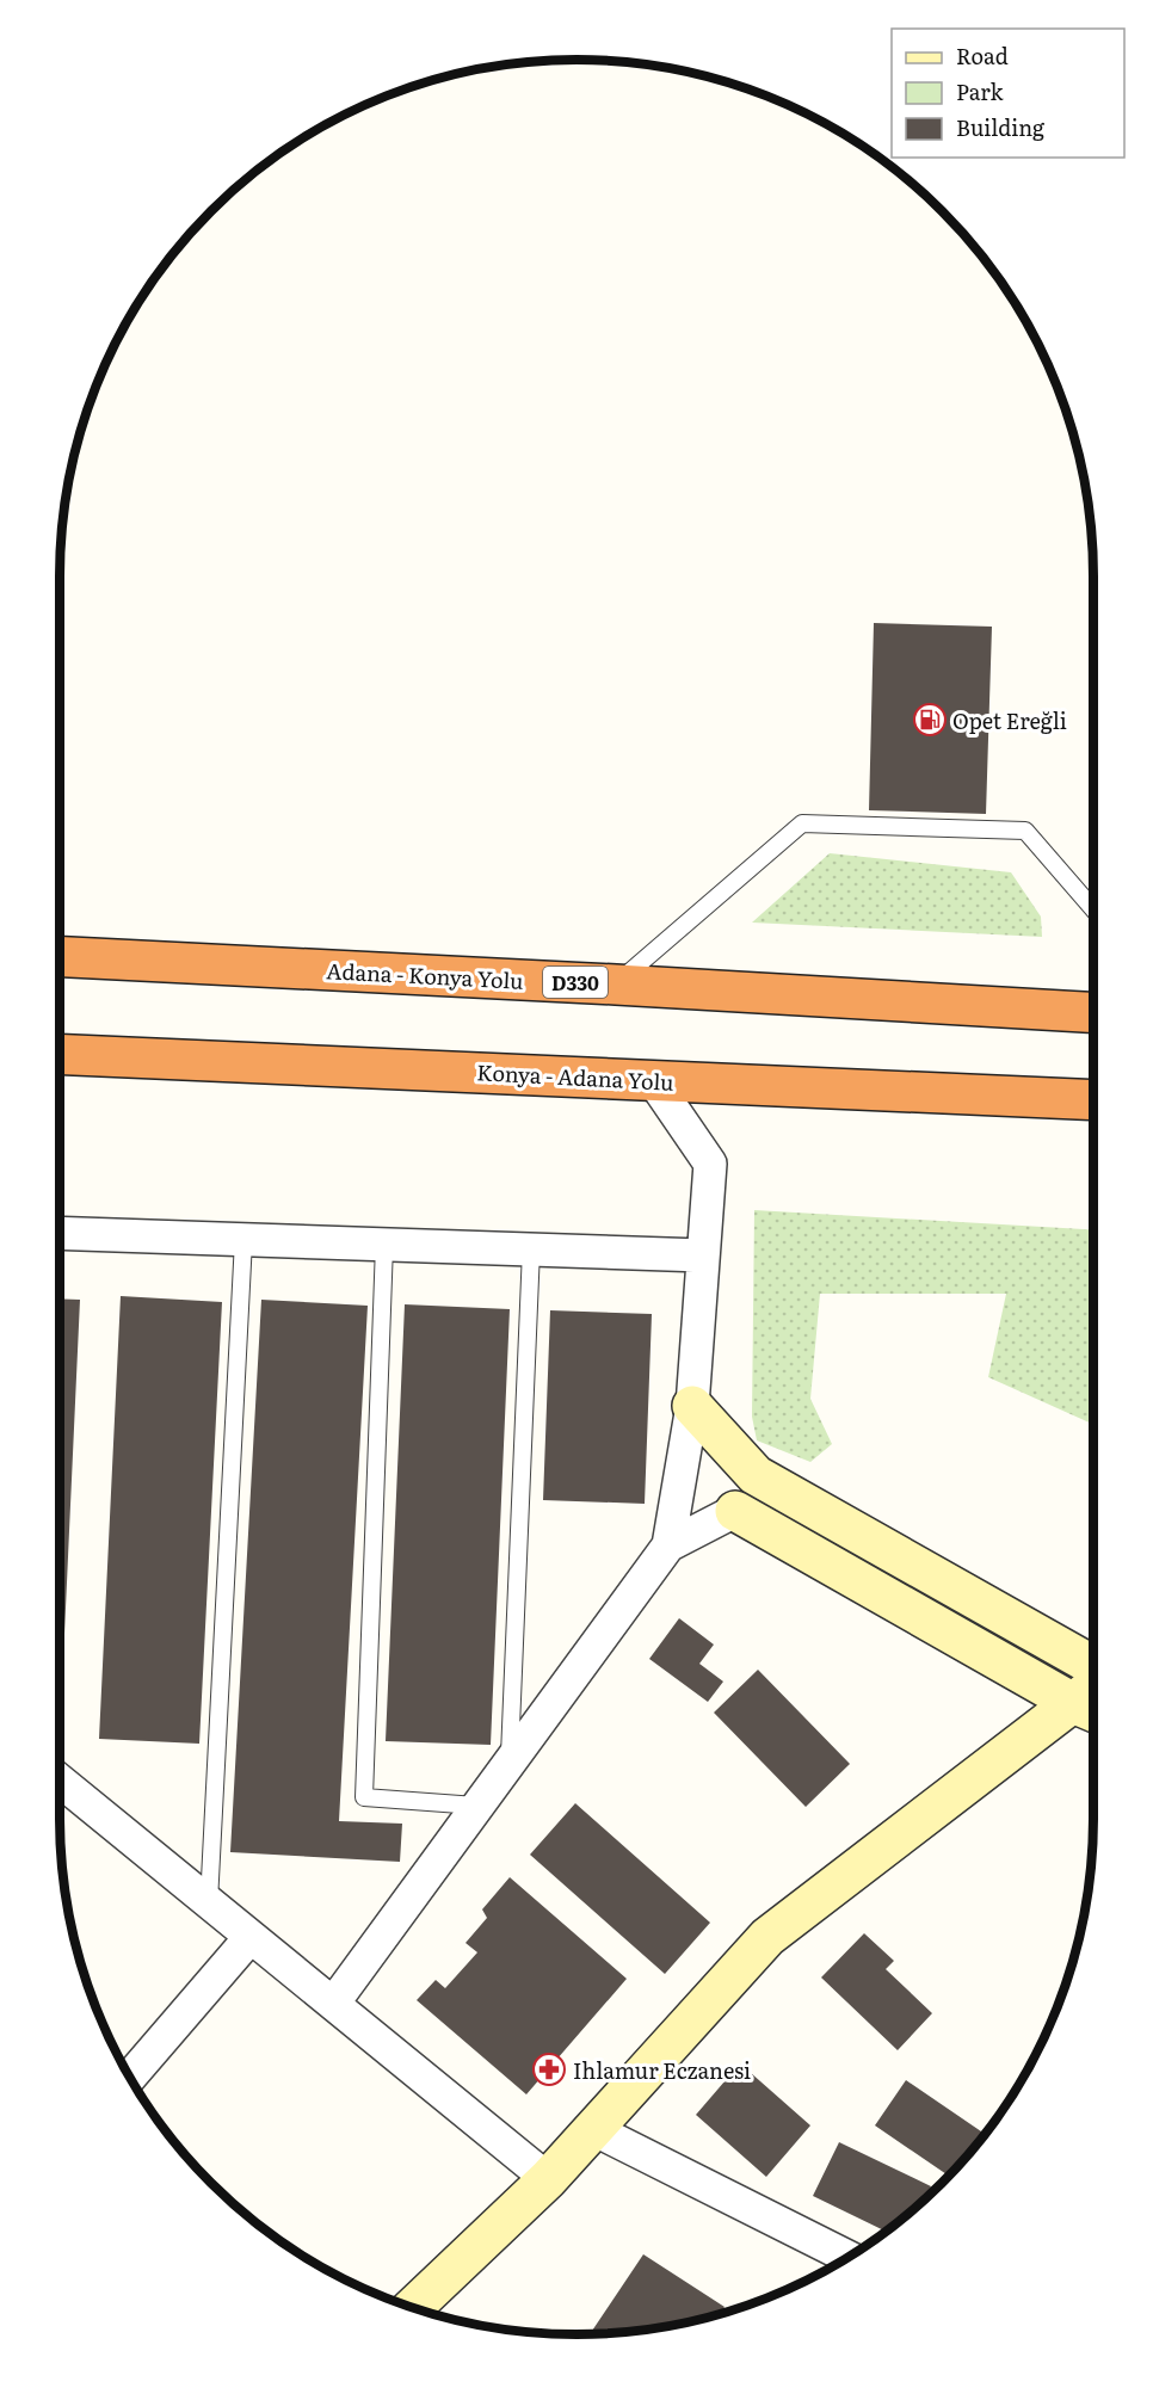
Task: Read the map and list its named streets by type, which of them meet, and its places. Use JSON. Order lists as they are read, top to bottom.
{
  "streets": {
    "highway": ["Adana - Konya Yolu", "D330", "Konya - Adana Yolu"]
  },
  "places": {
    "fuel station": ["Opet Ereğli"],
    "pharmacy": ["Ihlamur Eczanesi"]
  },
  "legend": ["Road", "Park", "Building"]
}
